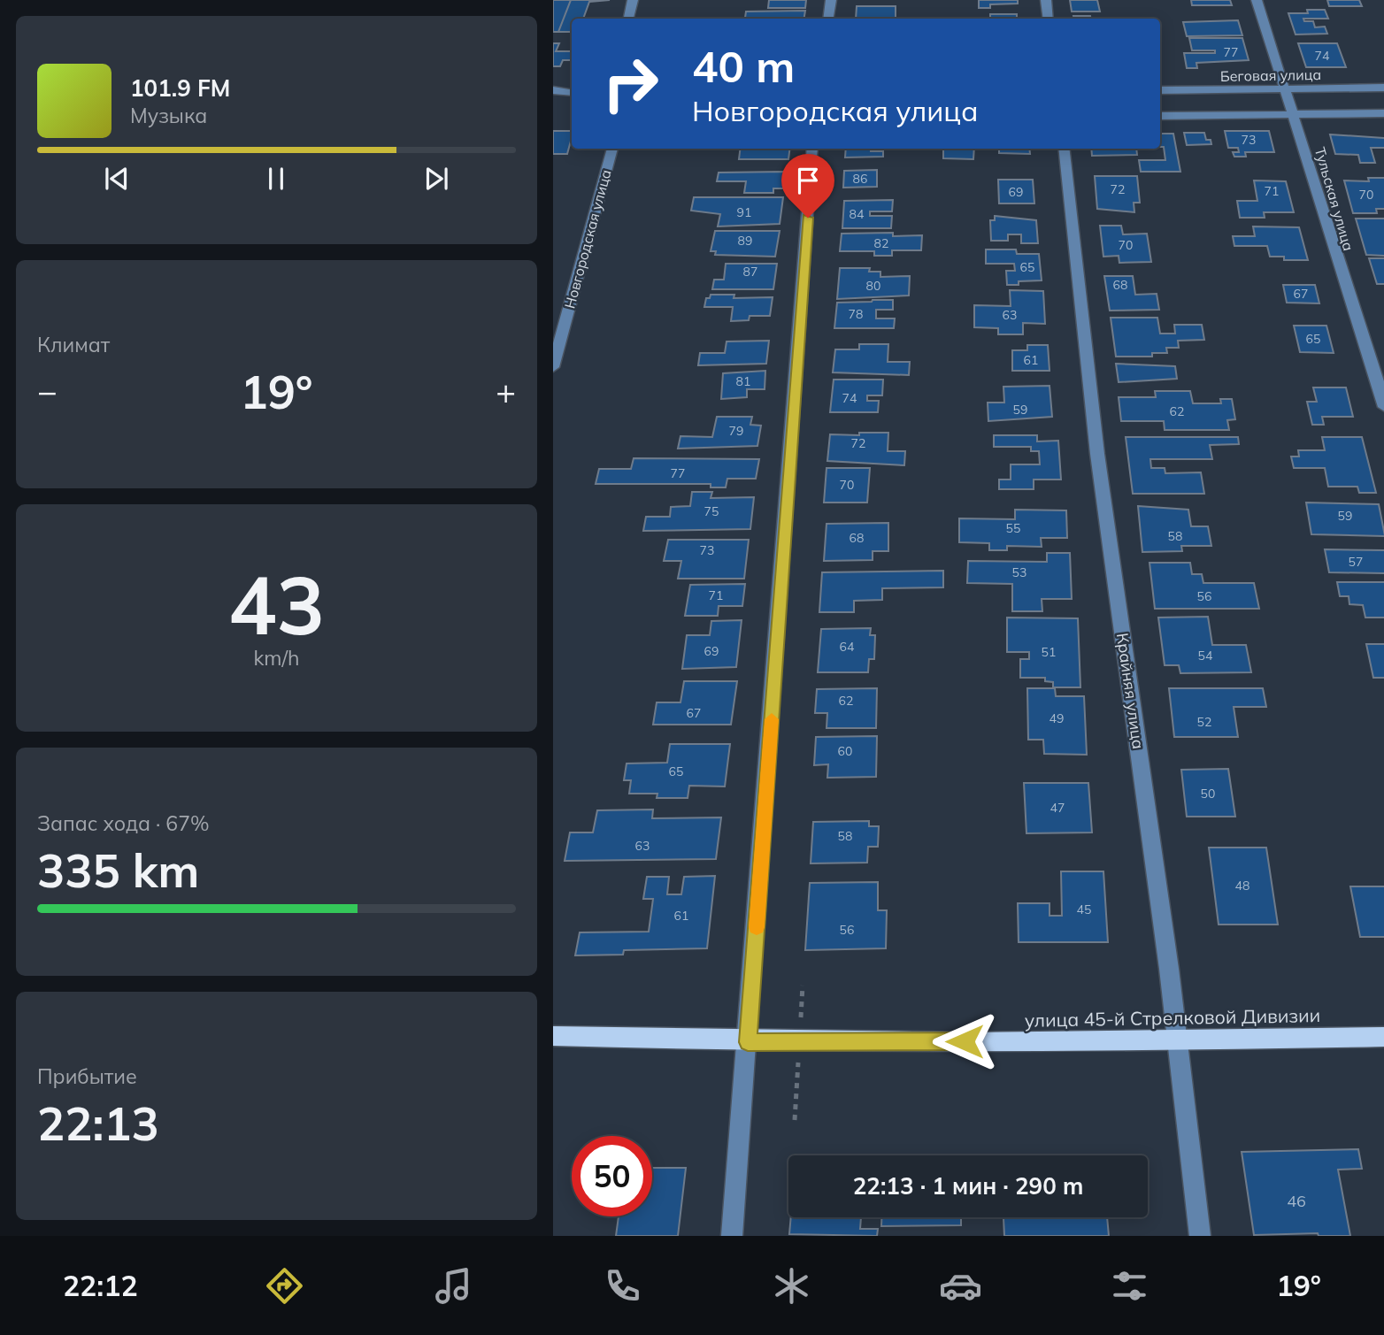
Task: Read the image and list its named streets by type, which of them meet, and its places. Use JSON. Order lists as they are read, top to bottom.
{
  "streets": {
    "main road": ["улица 45-й Стрелковой Дивизии"],
    "street": [
      "Беговая улица",
      "Тульская улица",
      "Новгородская улица",
      "Крайняя улица"
    ]
  },
  "crossings": [
    ["Беговая улица", "Тульская улица"],
    ["Крайняя улица", "улица 45-й Стрелковой Дивизии"]
  ],
  "house_numbers": [
    "77",
    "74",
    "73",
    "86",
    "72",
    "71",
    "69",
    "70",
    "91",
    "84",
    "89",
    "82",
    "70",
    "65",
    "87",
    "68",
    "80",
    "67",
    "78",
    "63",
    "65",
    "61",
    "81",
    "74",
    "59",
    "62",
    "79",
    "72",
    "77",
    "70",
    "75",
    "59",
    "55",
    "58",
    "68",
    "73",
    "57",
    "53",
    "71",
    "56",
    "64",
    "69",
    "51",
    "54",
    "62",
    "67",
    "49",
    "52",
    "60",
    "65",
    "50",
    "47",
    "58",
    "63",
    "48",
    "45",
    "61",
    "56",
    "46"
  ],
  "page": {
    "turn": ["40 m", "Новгородская улица"],
    "song": ["101.9 FM", "Музыка"],
    "tile": [
      "Климат",
      ["43", "km/h"],
      ["Запас хода · 67%", "335 km"],
      ["Прибытие", "22:13"]
    ],
    "heat": ["−", "19°", "+"],
    "limit": "50",
    "trip": "22:13 · 1 мин · 290 m",
    "tabs": ["22:12", "19°"]
  }
}
